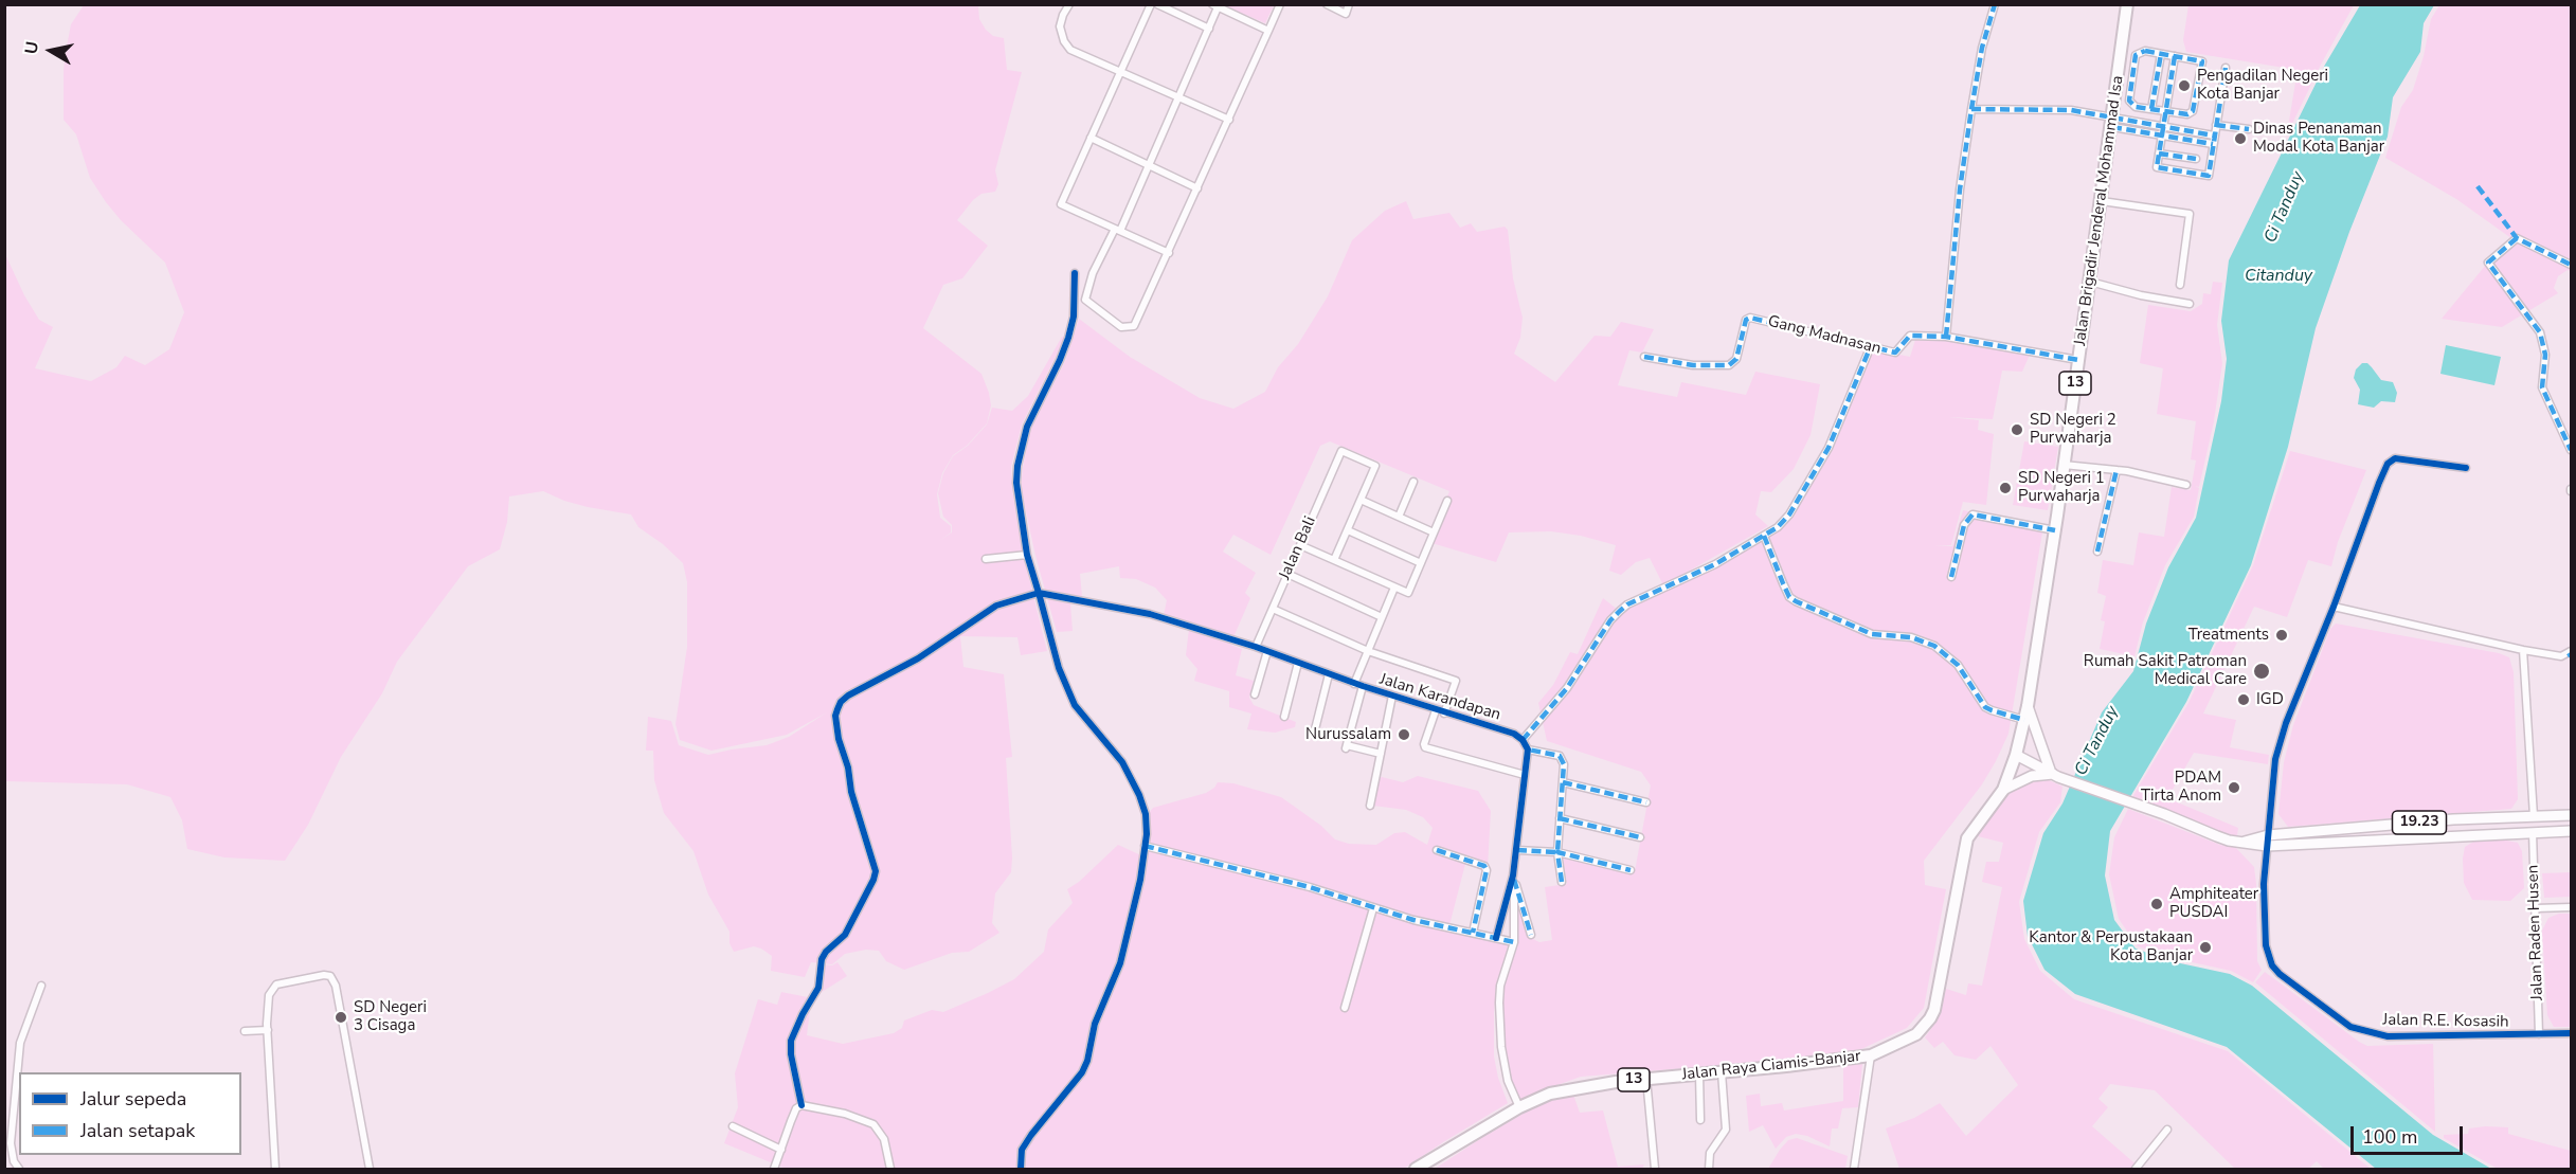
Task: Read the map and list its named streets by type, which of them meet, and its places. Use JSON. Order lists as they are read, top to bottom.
{
  "streets": {
    "highway": ["Jalan Brigadir Jenderal Mohammad Isa", "13", "Jalan Raya Ciamis-Banjar"],
    "main road": ["19.23"],
    "street": [
      "Gang Madnasan",
      "Jalan Bali",
      "Jalan Karandapan",
      "Jalan Raden Husen",
      "Jalan R.E. Kosasih"
    ]
  },
  "crossings": [
    ["Jalan Brigadir Jenderal Mohammad Isa", "Gang Madnasan"],
    ["Jalan Brigadir Jenderal Mohammad Isa", "13"],
    ["Jalan Brigadir Jenderal Mohammad Isa", "19.23"],
    ["13", "19.23"],
    ["13", "Jalan Raya Ciamis-Banjar"],
    ["Jalan Bali", "Jalan Karandapan"],
    ["19.23", "Jalan Raden Husen"],
    ["19.23", "Jalan R.E. Kosasih"],
    ["Jalan Raden Husen", "Jalan R.E. Kosasih"]
  ],
  "water": ["Ci Tanduy", "Citanduy"],
  "places": [
    "Pengadilan Negeri Kota Banjar",
    "Dinas Penanaman Modal Kota Banjar",
    "SD Negeri 2 Purwaharja",
    "SD Negeri 1 Purwaharja",
    "Treatments",
    "Rumah Sakit Patroman Medical Care",
    "IGD",
    "Nurussalam",
    "PDAM Tirta Anom",
    "Amphiteater PUSDAI",
    "Kantor & Perpustakaan Kota Banjar",
    "SD Negeri 3 Cisaga"
  ],
  "legend": ["Jalur sepeda", "Jalan setapak"],
  "scale_bar": "100 m",
  "north": "left"
}
